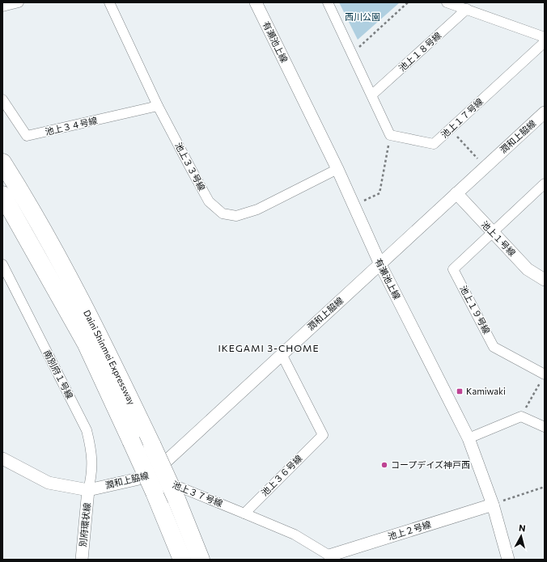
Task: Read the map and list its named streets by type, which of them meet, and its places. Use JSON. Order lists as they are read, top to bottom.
{
  "streets": {
    "highway": ["Daini Shinmei Expressway"],
    "street": [
      "有瀬池上線",
      "池上１８号線",
      "池上１７号線",
      "池上３４号線",
      "潤和上脇線",
      "池上３３号線",
      "池上１号線",
      "池上１９号線",
      "南別府１号線",
      "池上３６号線",
      "池上３７号線",
      "別府環状線",
      "池上２号線"
    ]
  },
  "crossings": [
    ["有瀬池上線", "潤和上脇線"],
    ["有瀬池上線", "池上３３号線"],
    ["有瀬池上線", "池上２号線"],
    ["池上３４号線", "池上３３号線"],
    ["潤和上脇線", "池上１号線"],
    ["潤和上脇線", "Daini Shinmei Expressway"],
    ["潤和上脇線", "南別府１号線"],
    ["潤和上脇線", "池上３６号線"],
    ["潤和上脇線", "池上３７号線"],
    ["潤和上脇線", "別府環状線"],
    ["池上１号線", "池上１９号線"],
    ["Daini Shinmei Expressway", "池上３７号線"],
    ["南別府１号線", "別府環状線"],
    ["池上３６号線", "池上３７号線"]
  ],
  "districts": ["IKEGAMI 3-CHOME"],
  "parks": ["西川公園"],
  "places": {
    "transit": ["Kamiwaki"],
    "other": ["コープデイズ神戸西"]
  },
  "north": "top"
}
